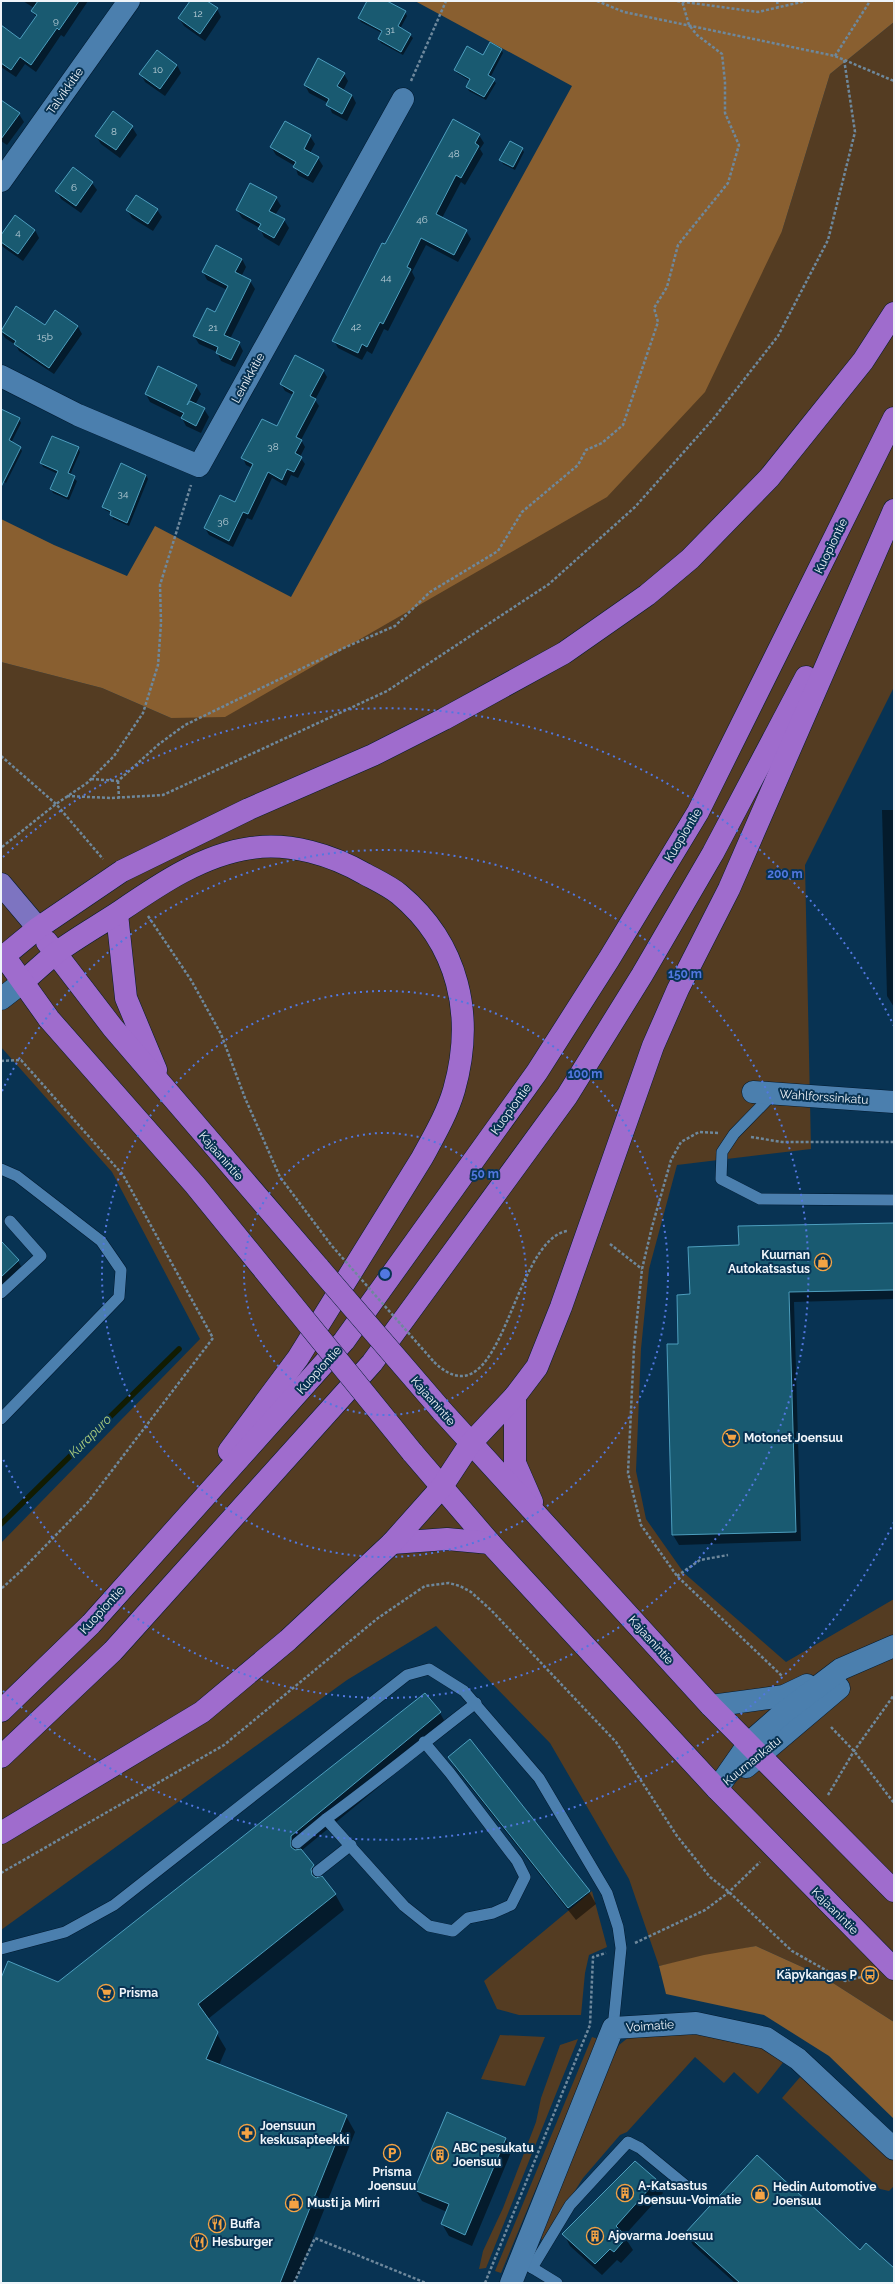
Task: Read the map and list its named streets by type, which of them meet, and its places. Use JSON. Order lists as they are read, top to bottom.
{
  "streets": {
    "highway": ["Kuopiontie", "Kajaanintie"],
    "street": [
      "Talvikkitie",
      "Leinikkitie",
      "Wahlforssinkatu",
      "Kuurnankatu",
      "Voimatie"
    ]
  },
  "crossings": [
    ["Kajaanintie", "Kuurnankatu"]
  ],
  "water": ["Kurapuro"],
  "places": {
    "shop": ["Kuurnan Autokatsastus", "Hedin Automotive Joensuu", "Musti ja Mirri"],
    "supermarket": ["Motonet Joensuu", "Prisma"],
    "bus stop": ["Käpykangas P"],
    "pharmacy": ["Joensuun keskusapteekki"],
    "parking": ["Prisma Joensuu"],
    "building": ["ABC pesukatu Joensuu", "A-Katsastus Joensuu-Voimatie", "Ajovarma Joensuu"],
    "restaurant": ["Buffa", "Hesburger"]
  },
  "house_numbers": [
    "12",
    "9",
    "31",
    "10",
    "8",
    "48",
    "6",
    "46",
    "4",
    "44",
    "42",
    "21",
    "15b",
    "38",
    "34",
    "36"
  ],
  "rings": [
    "200 m",
    "150 m",
    "100 m",
    "50 m"
  ]
}
